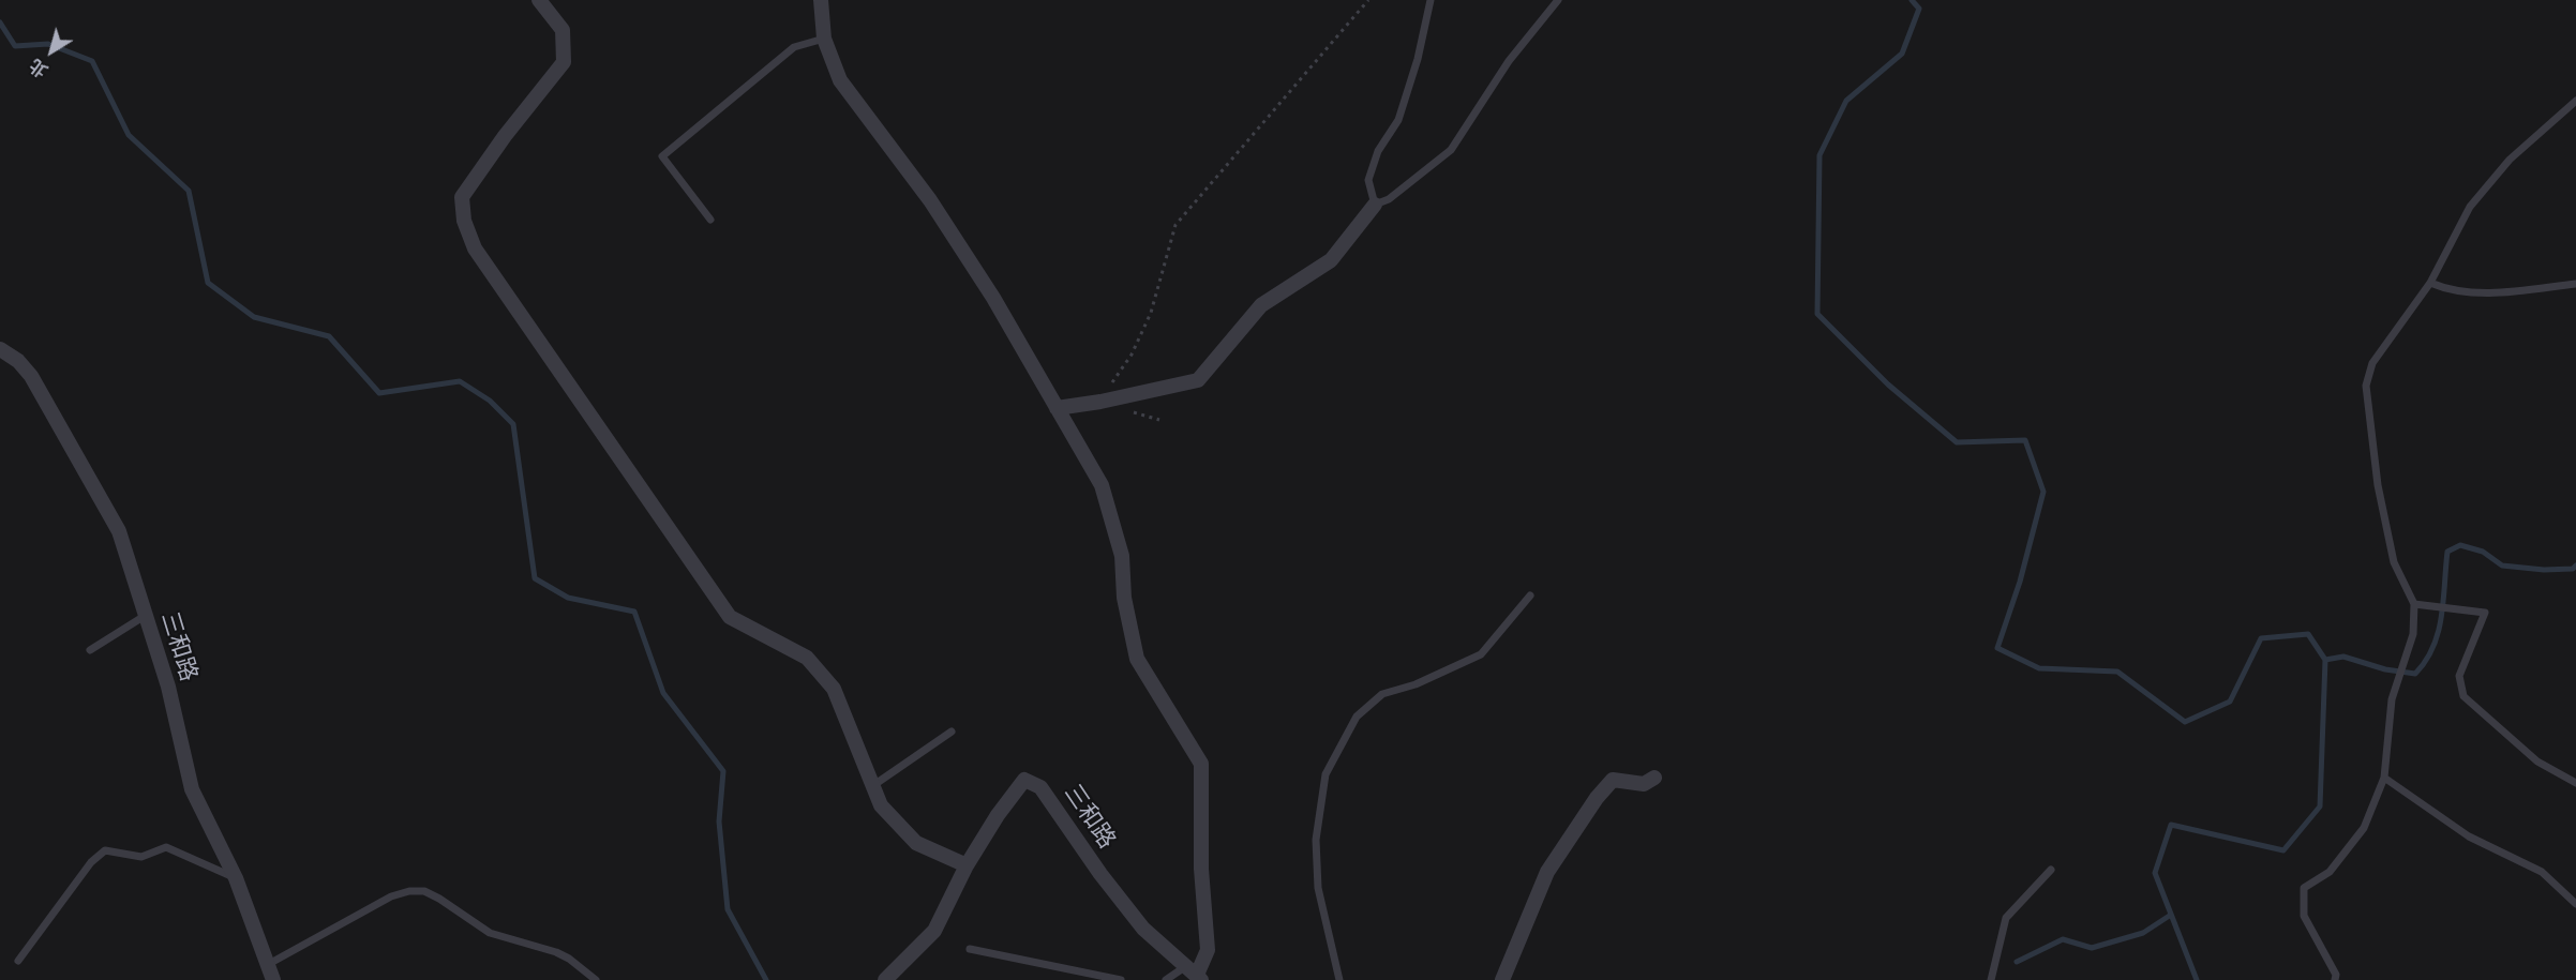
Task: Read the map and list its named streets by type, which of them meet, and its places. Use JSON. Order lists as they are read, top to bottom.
{
  "streets": {
    "street": ["三和路"]
  },
  "north": "bottom left"
}
